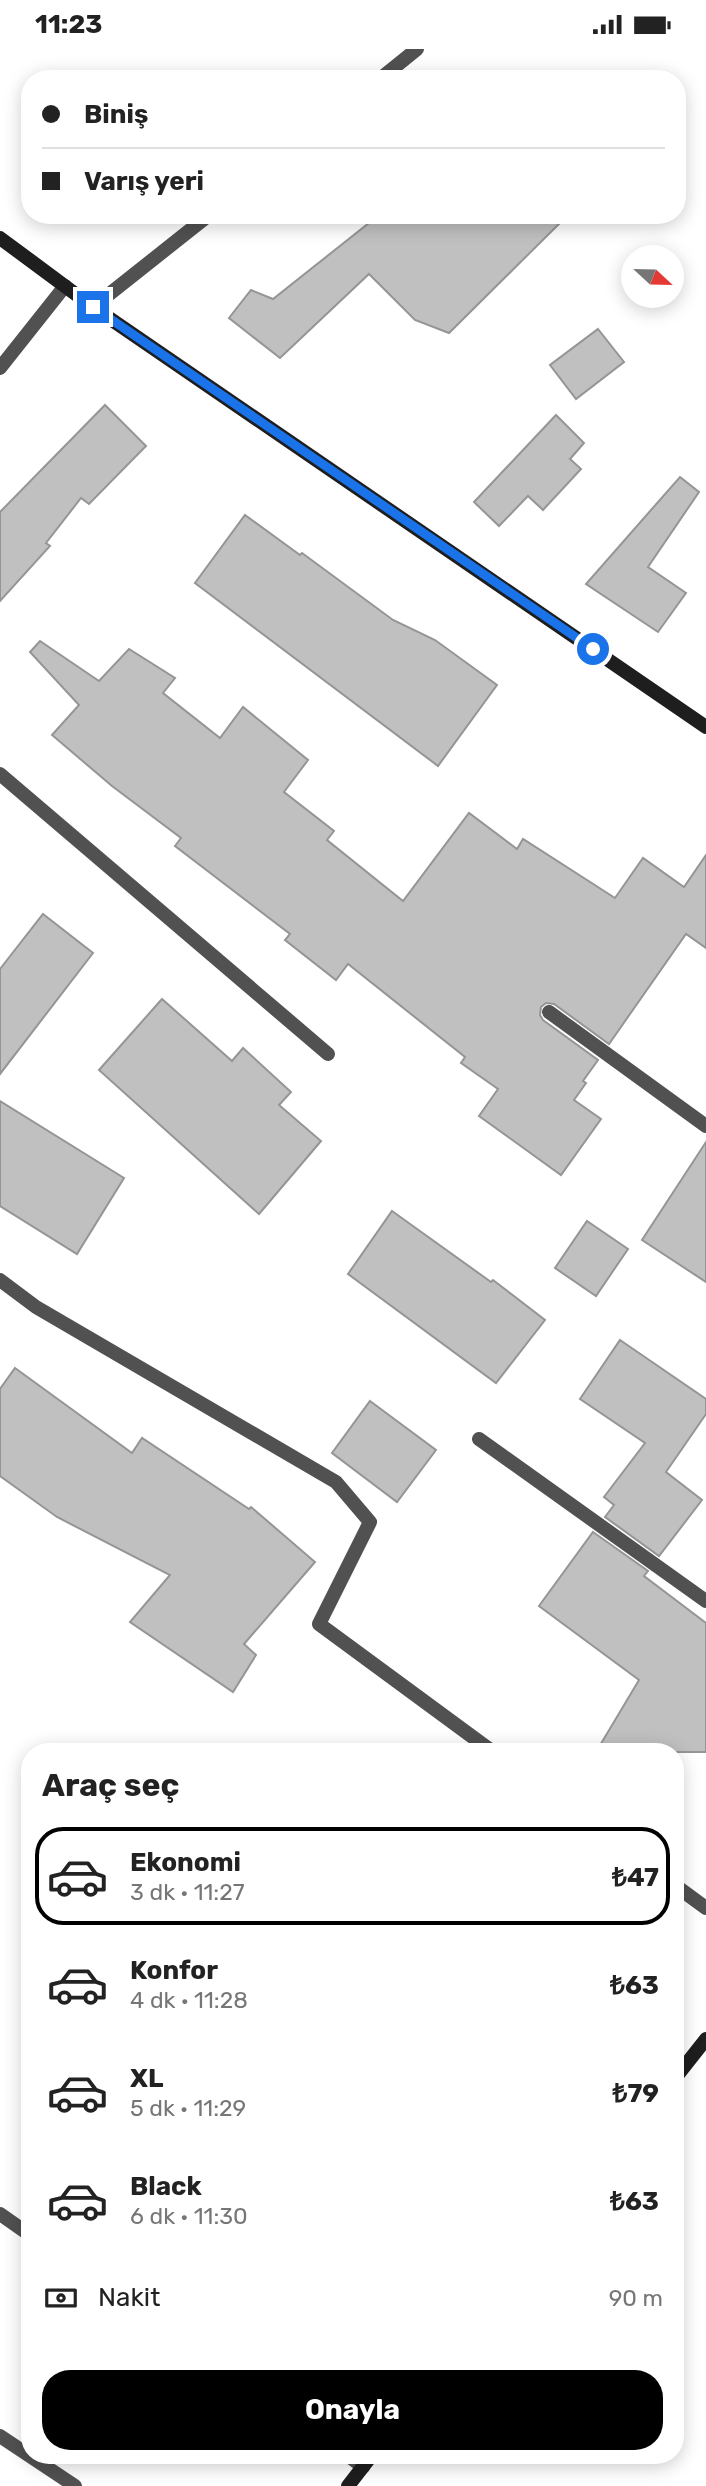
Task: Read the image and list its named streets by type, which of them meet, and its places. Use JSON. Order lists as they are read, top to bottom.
{
  "north": "right",
  "page": {
    "status": "11:23",
    "banner": ["Biniş", "Varış yeri"],
    "heading": "Araç seç",
    "list": [
      {
        "name": "Ekonomi",
        "note": "3 dk · 11:27",
        "value": "₺47"
      },
      {
        "name": "Konfor",
        "note": "4 dk · 11:28",
        "value": "₺63"
      },
      {
        "name": "XL",
        "note": "5 dk · 11:29",
        "value": "₺79"
      },
      {
        "name": "Black",
        "note": "6 dk · 11:30",
        "value": "₺63"
      }
    ],
    "pay": ["Nakit", "90 m"],
    "buttons": "Onayla"
  }
}
